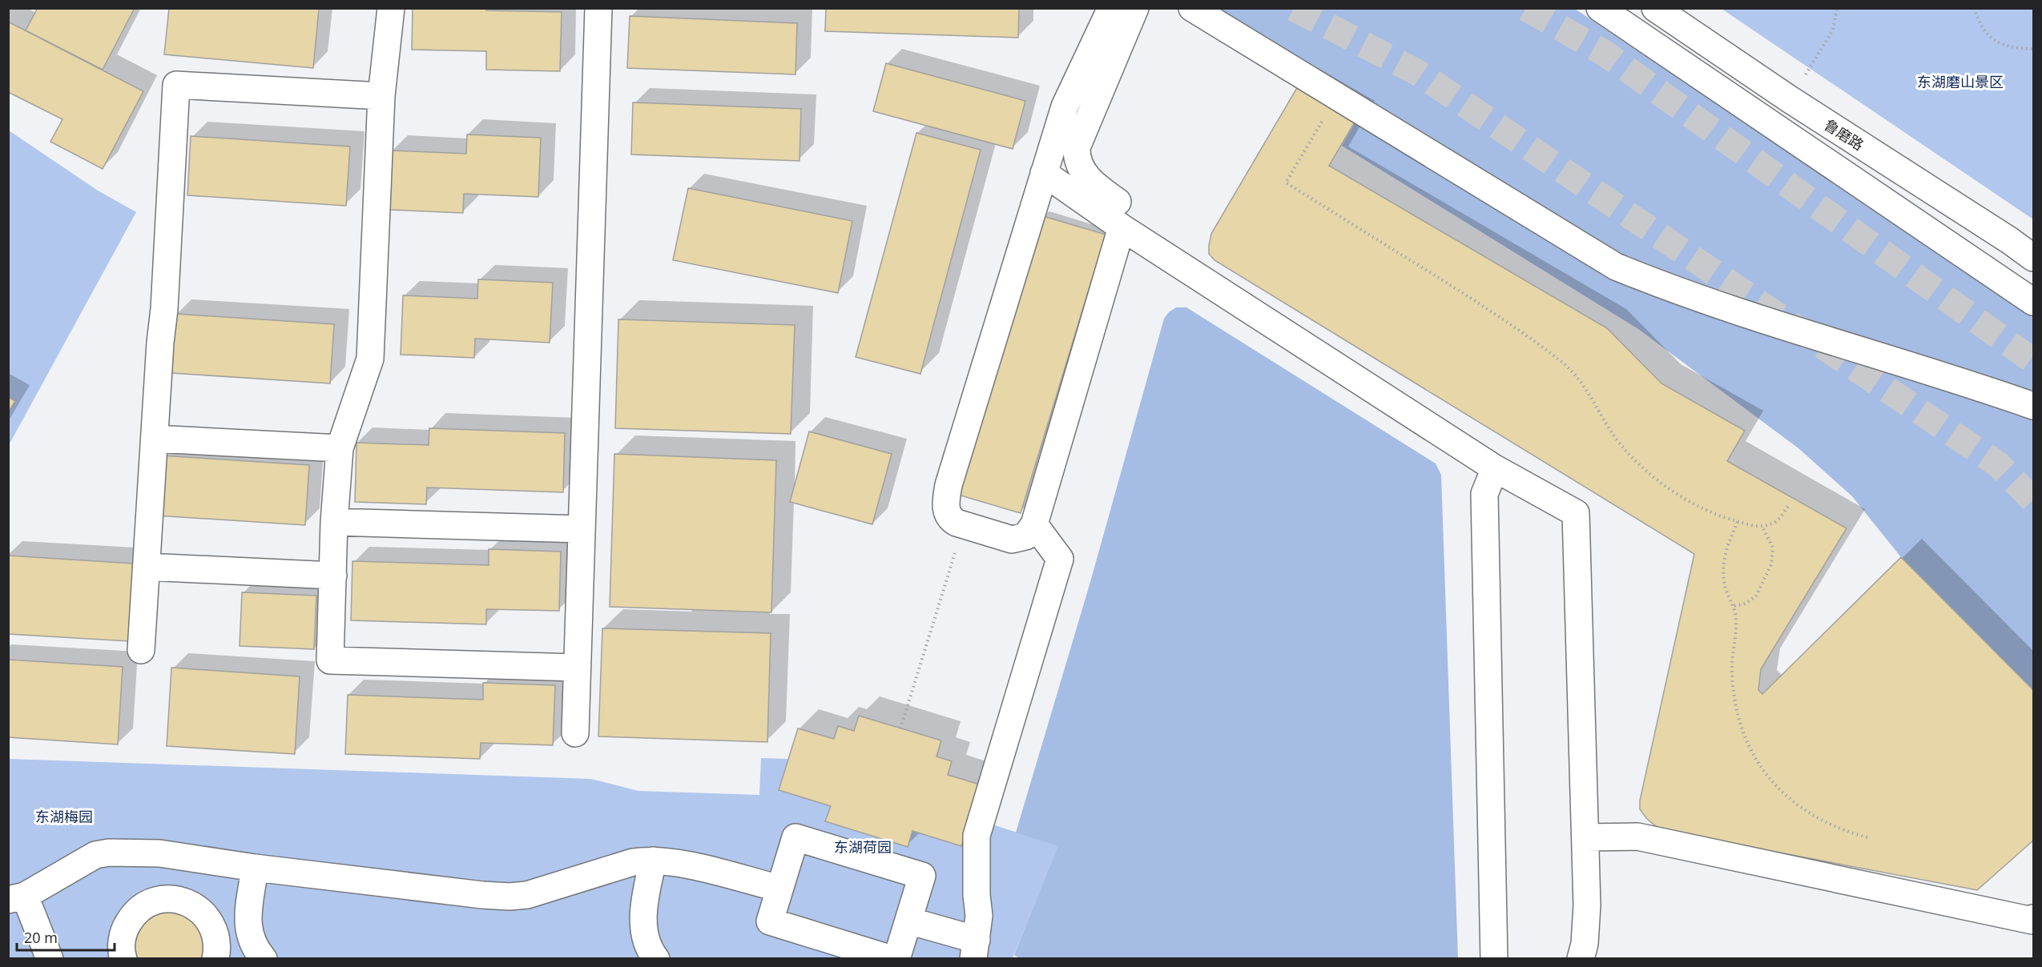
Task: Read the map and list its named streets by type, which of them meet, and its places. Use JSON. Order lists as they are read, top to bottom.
{
  "streets": {
    "street": ["鲁磨路"]
  },
  "parks": ["东湖磨山景区", "东湖梅园", "东湖荷园"],
  "scale_bar": "20 m"
}
